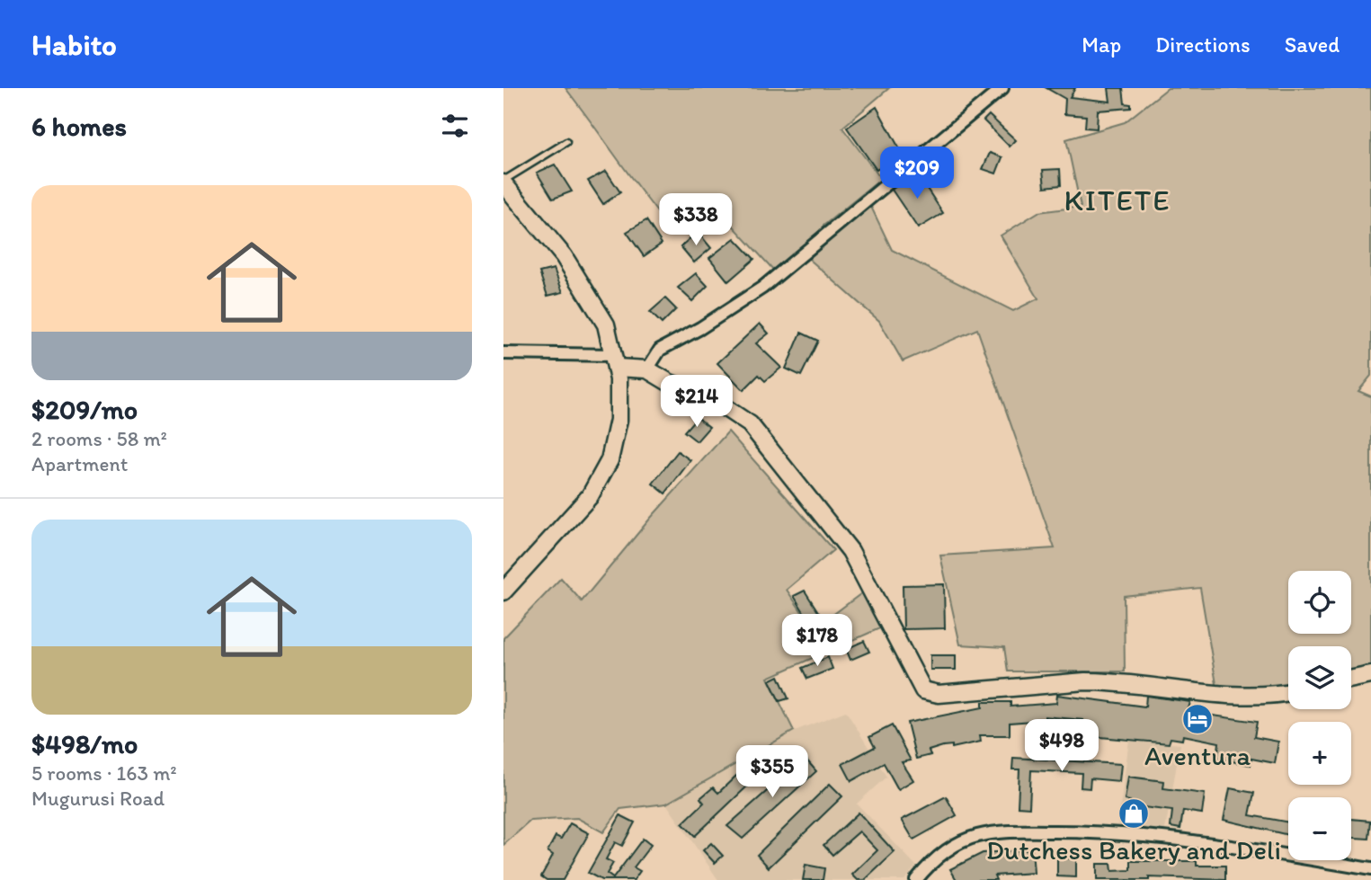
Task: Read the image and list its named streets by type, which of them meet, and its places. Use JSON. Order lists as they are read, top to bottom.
{
  "districts": ["KITETE"],
  "places": {
    "hotel": ["Aventura"],
    "shop": ["Dutchess Bakery and Deli"]
  },
  "page": {
    "header": "Habito",
    "nav": ["Map", "Directions", "Saved"],
    "heading": "6 homes",
    "price": [
      "$209",
      "$338",
      "$214",
      "$178",
      "$498",
      "$355"
    ],
    "list": [
      {
        "name": "$209/mo",
        "note": "2 rooms · 58 m² · Apartment"
      },
      {
        "name": "$498/mo",
        "note": "5 rooms · 163 m² · Mugurusi Road"
      }
    ],
    "map_buttons": ["+", "−"]
  }
}
